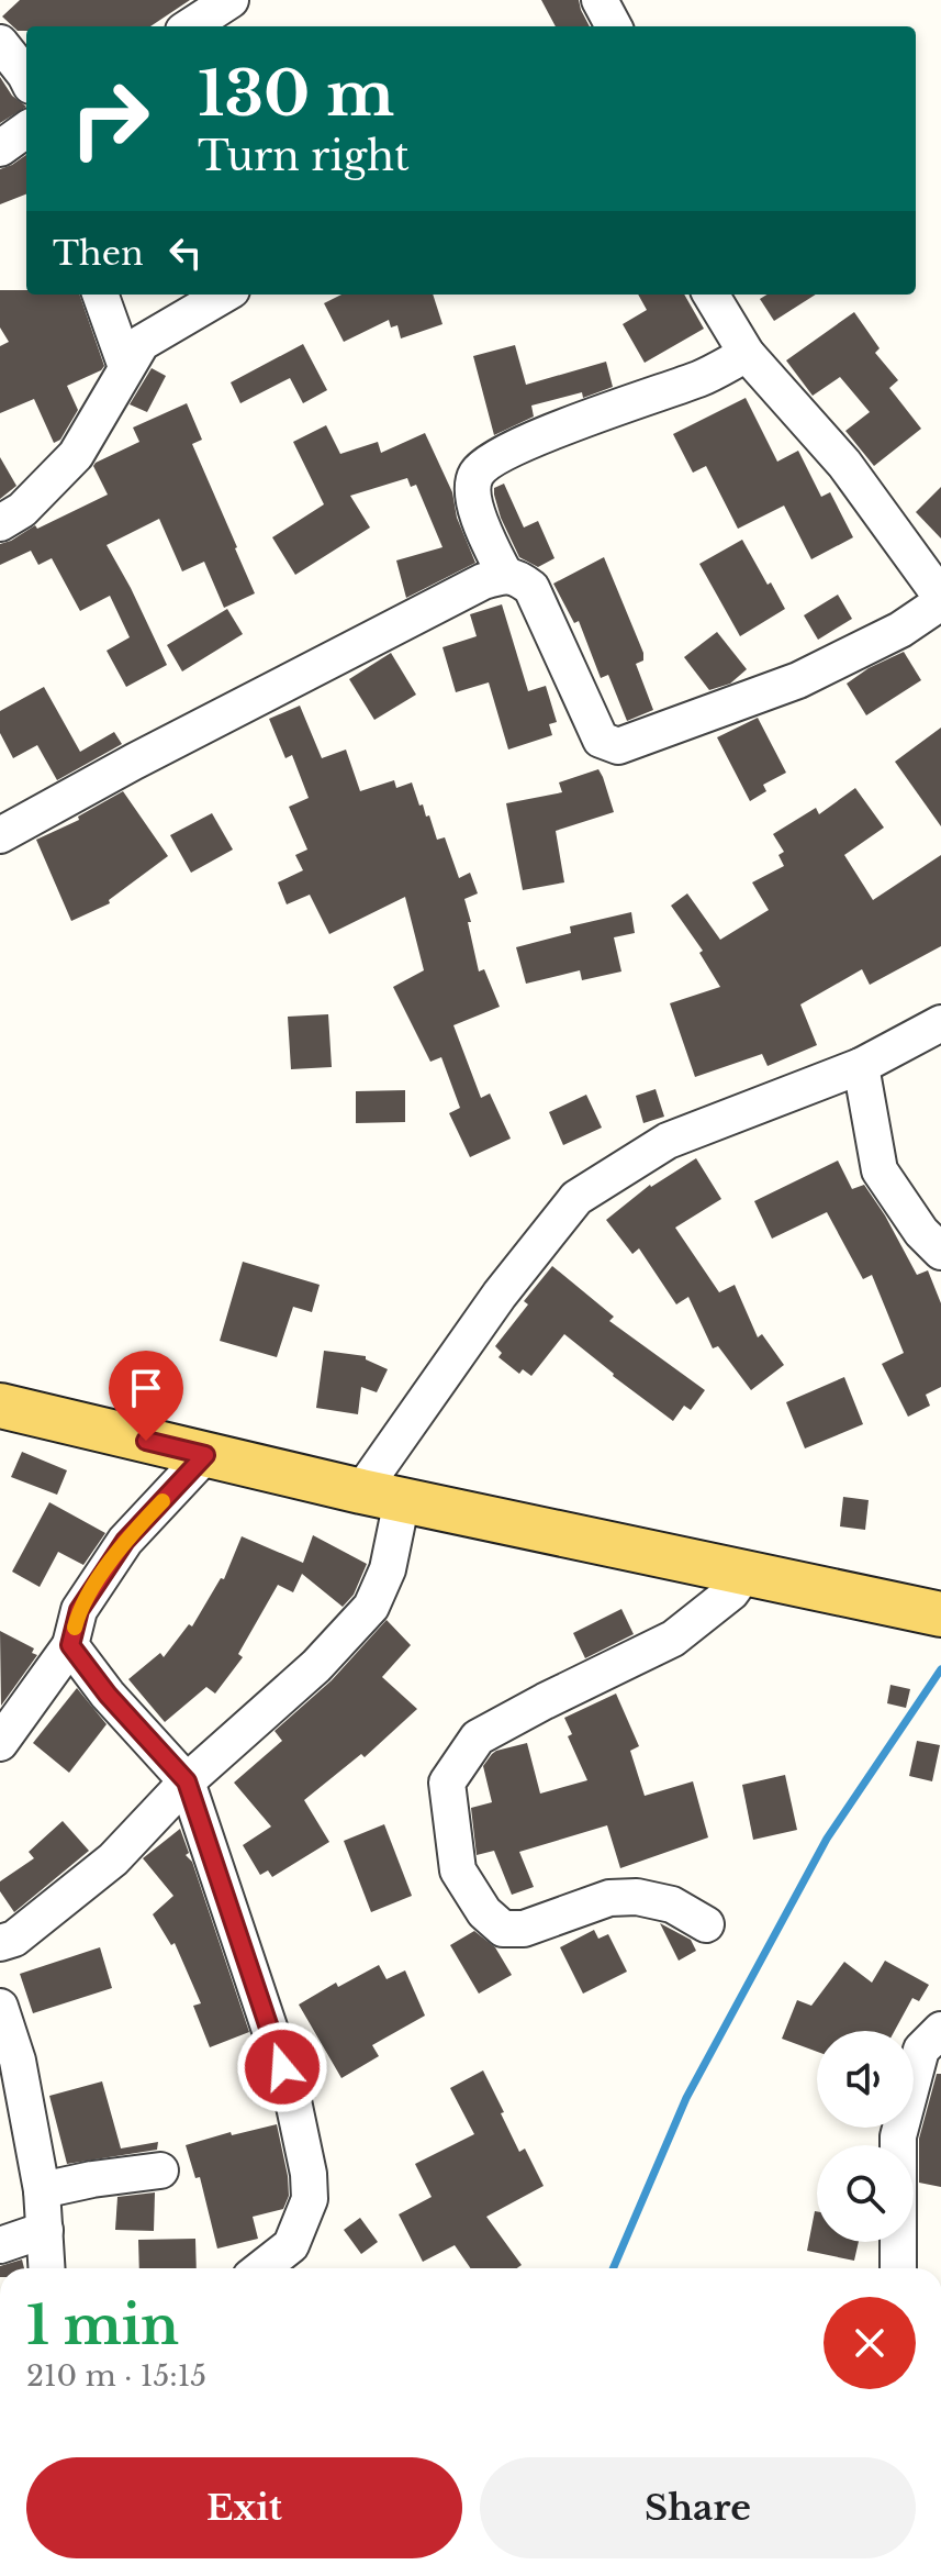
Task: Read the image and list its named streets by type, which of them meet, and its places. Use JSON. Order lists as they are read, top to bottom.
{
  "page": {
    "turn": ["130 m", "Turn right"],
    "then": "Then",
    "heading": ["1 min", "210 m · 15:15"],
    "buttons": ["Exit", "Share"]
  }
}
